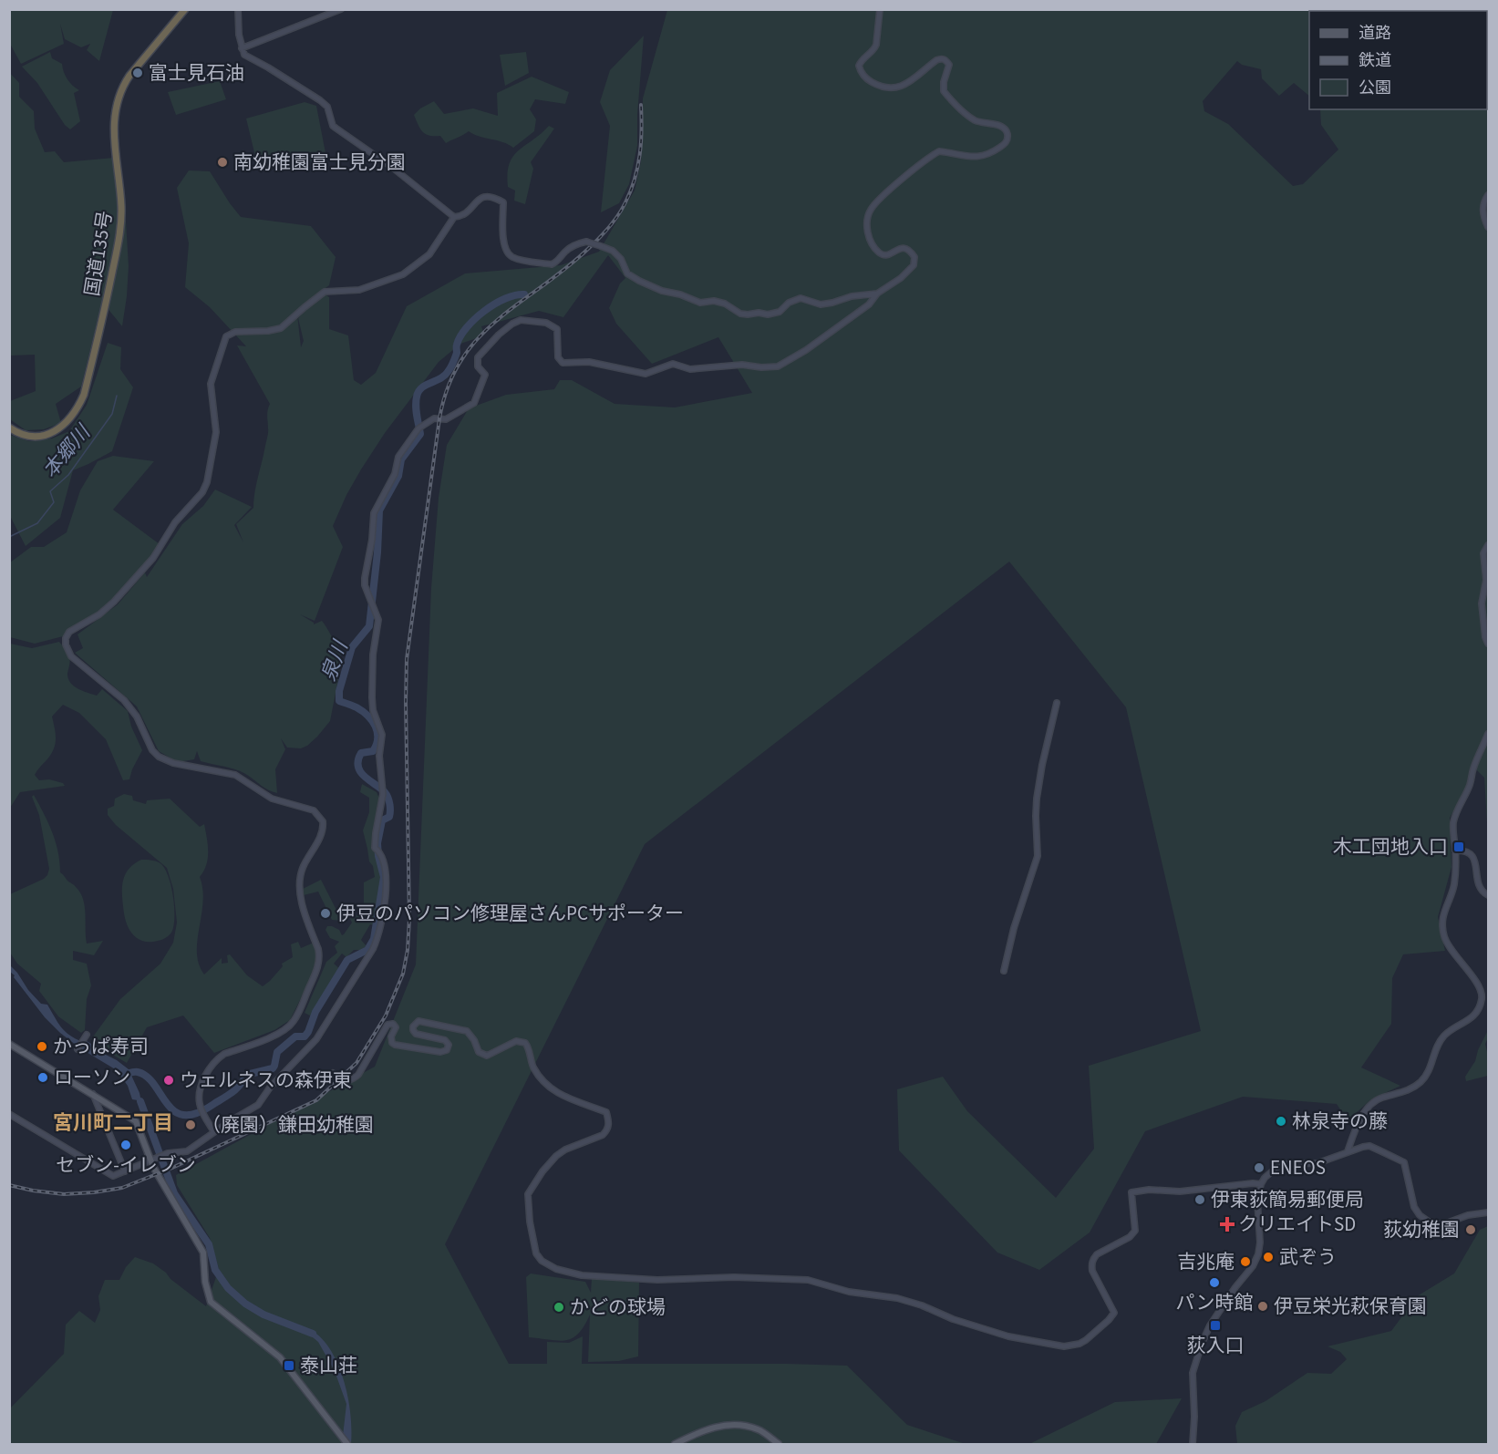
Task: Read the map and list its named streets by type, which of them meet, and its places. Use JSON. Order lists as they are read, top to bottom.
{
  "streets": {
    "highway": ["国道135号"]
  },
  "districts": ["宮川町二丁目"],
  "water": ["本郷川", "泉川"],
  "places": {
    "other": [
      "富士見石油",
      "南幼稚園富士見分園",
      "伊豆のパソコン修理屋さんPCサポーター",
      "かっぱ寿司",
      "ローソン",
      "ウェルネスの森伊東",
      "林泉寺の藤",
      "（廃園）鎌田幼稚園",
      "セブン-イレブン",
      "ENEOS",
      "伊東荻簡易郵便局",
      "荻幼稚園",
      "武ぞう",
      "吉兆庵",
      "パン時館",
      "伊豆栄光萩保育園",
      "かどの球場"
    ],
    "transit": ["木工団地入口", "荻入口", "泰山荘"],
    "health": ["クリエイトSD"]
  },
  "legend": ["道路", "鉄道", "公園"]
}
